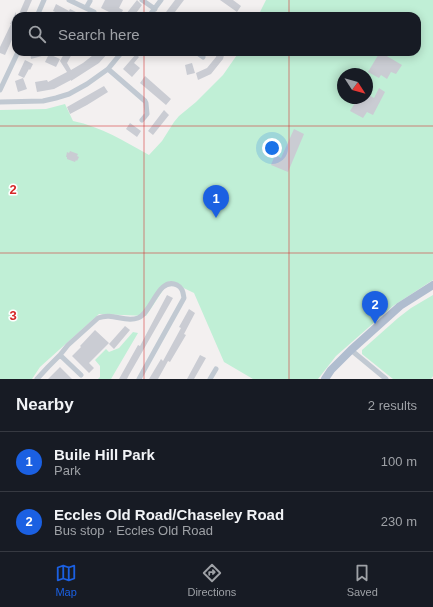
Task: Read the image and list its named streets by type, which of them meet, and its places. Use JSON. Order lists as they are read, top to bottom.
{
  "north": "bottom right",
  "page": {
    "search": "Search here",
    "pins": ["1", "2"],
    "heading": ["Nearby", "2 results"],
    "list": [
      {
        "mark": "1",
        "name": "Buile Hill Park",
        "note": "Park",
        "value": "100 m"
      },
      {
        "mark": "2",
        "name": "Eccles Old Road/Chaseley Road",
        "note": "Bus stop · Eccles Old Road",
        "value": "230 m"
      }
    ],
    "nav": ["Map", "Directions", "Saved"]
  },
  "grid": {
    "rows": ["2", "3"]
  }
}
